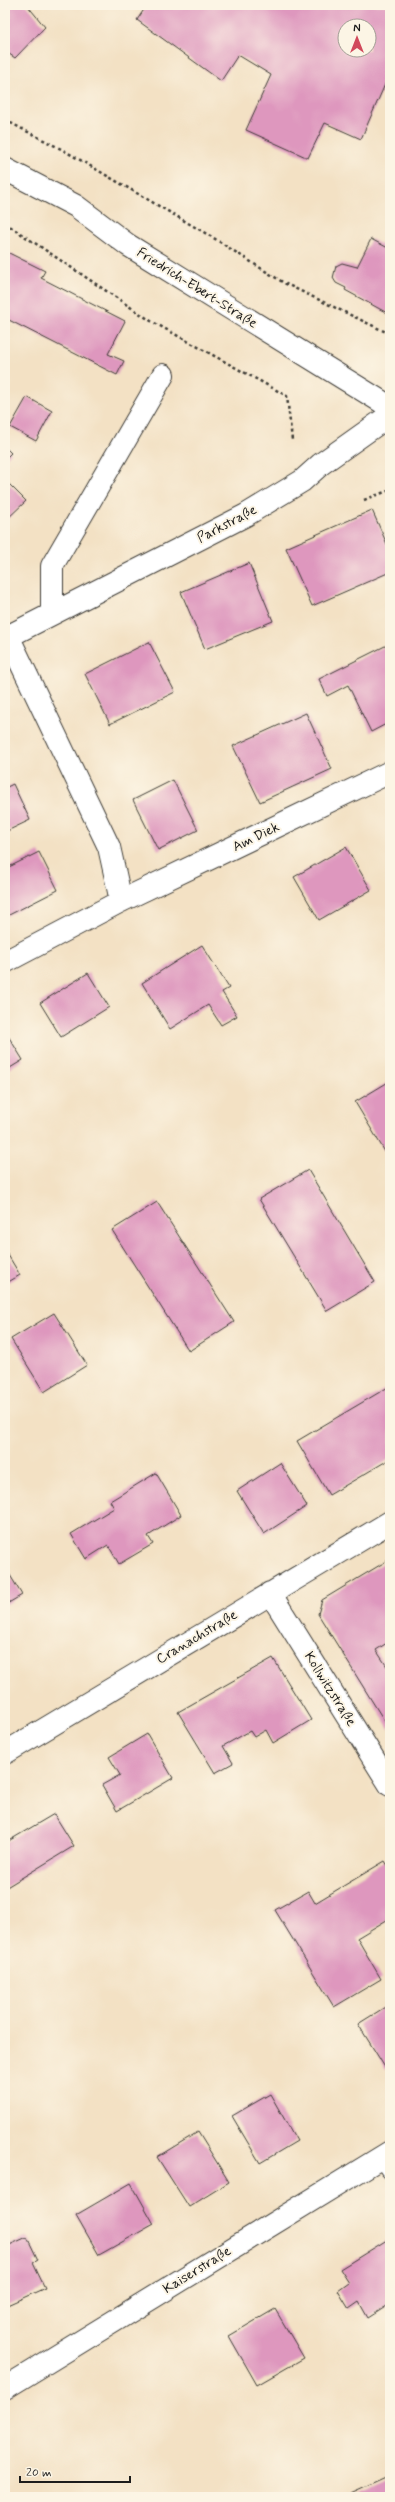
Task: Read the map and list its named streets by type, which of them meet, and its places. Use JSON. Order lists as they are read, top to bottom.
{
  "streets": {
    "street": [
      "Friedrich-Ebert-Straße",
      "Parkstraße",
      "Am Diek",
      "Cranachstraße",
      "Kollwitzstraße",
      "Kaiserstraße"
    ]
  },
  "crossings": [
    ["Cranachstraße", "Kollwitzstraße"]
  ],
  "scale_bar": "20 m",
  "north": "top"
}
